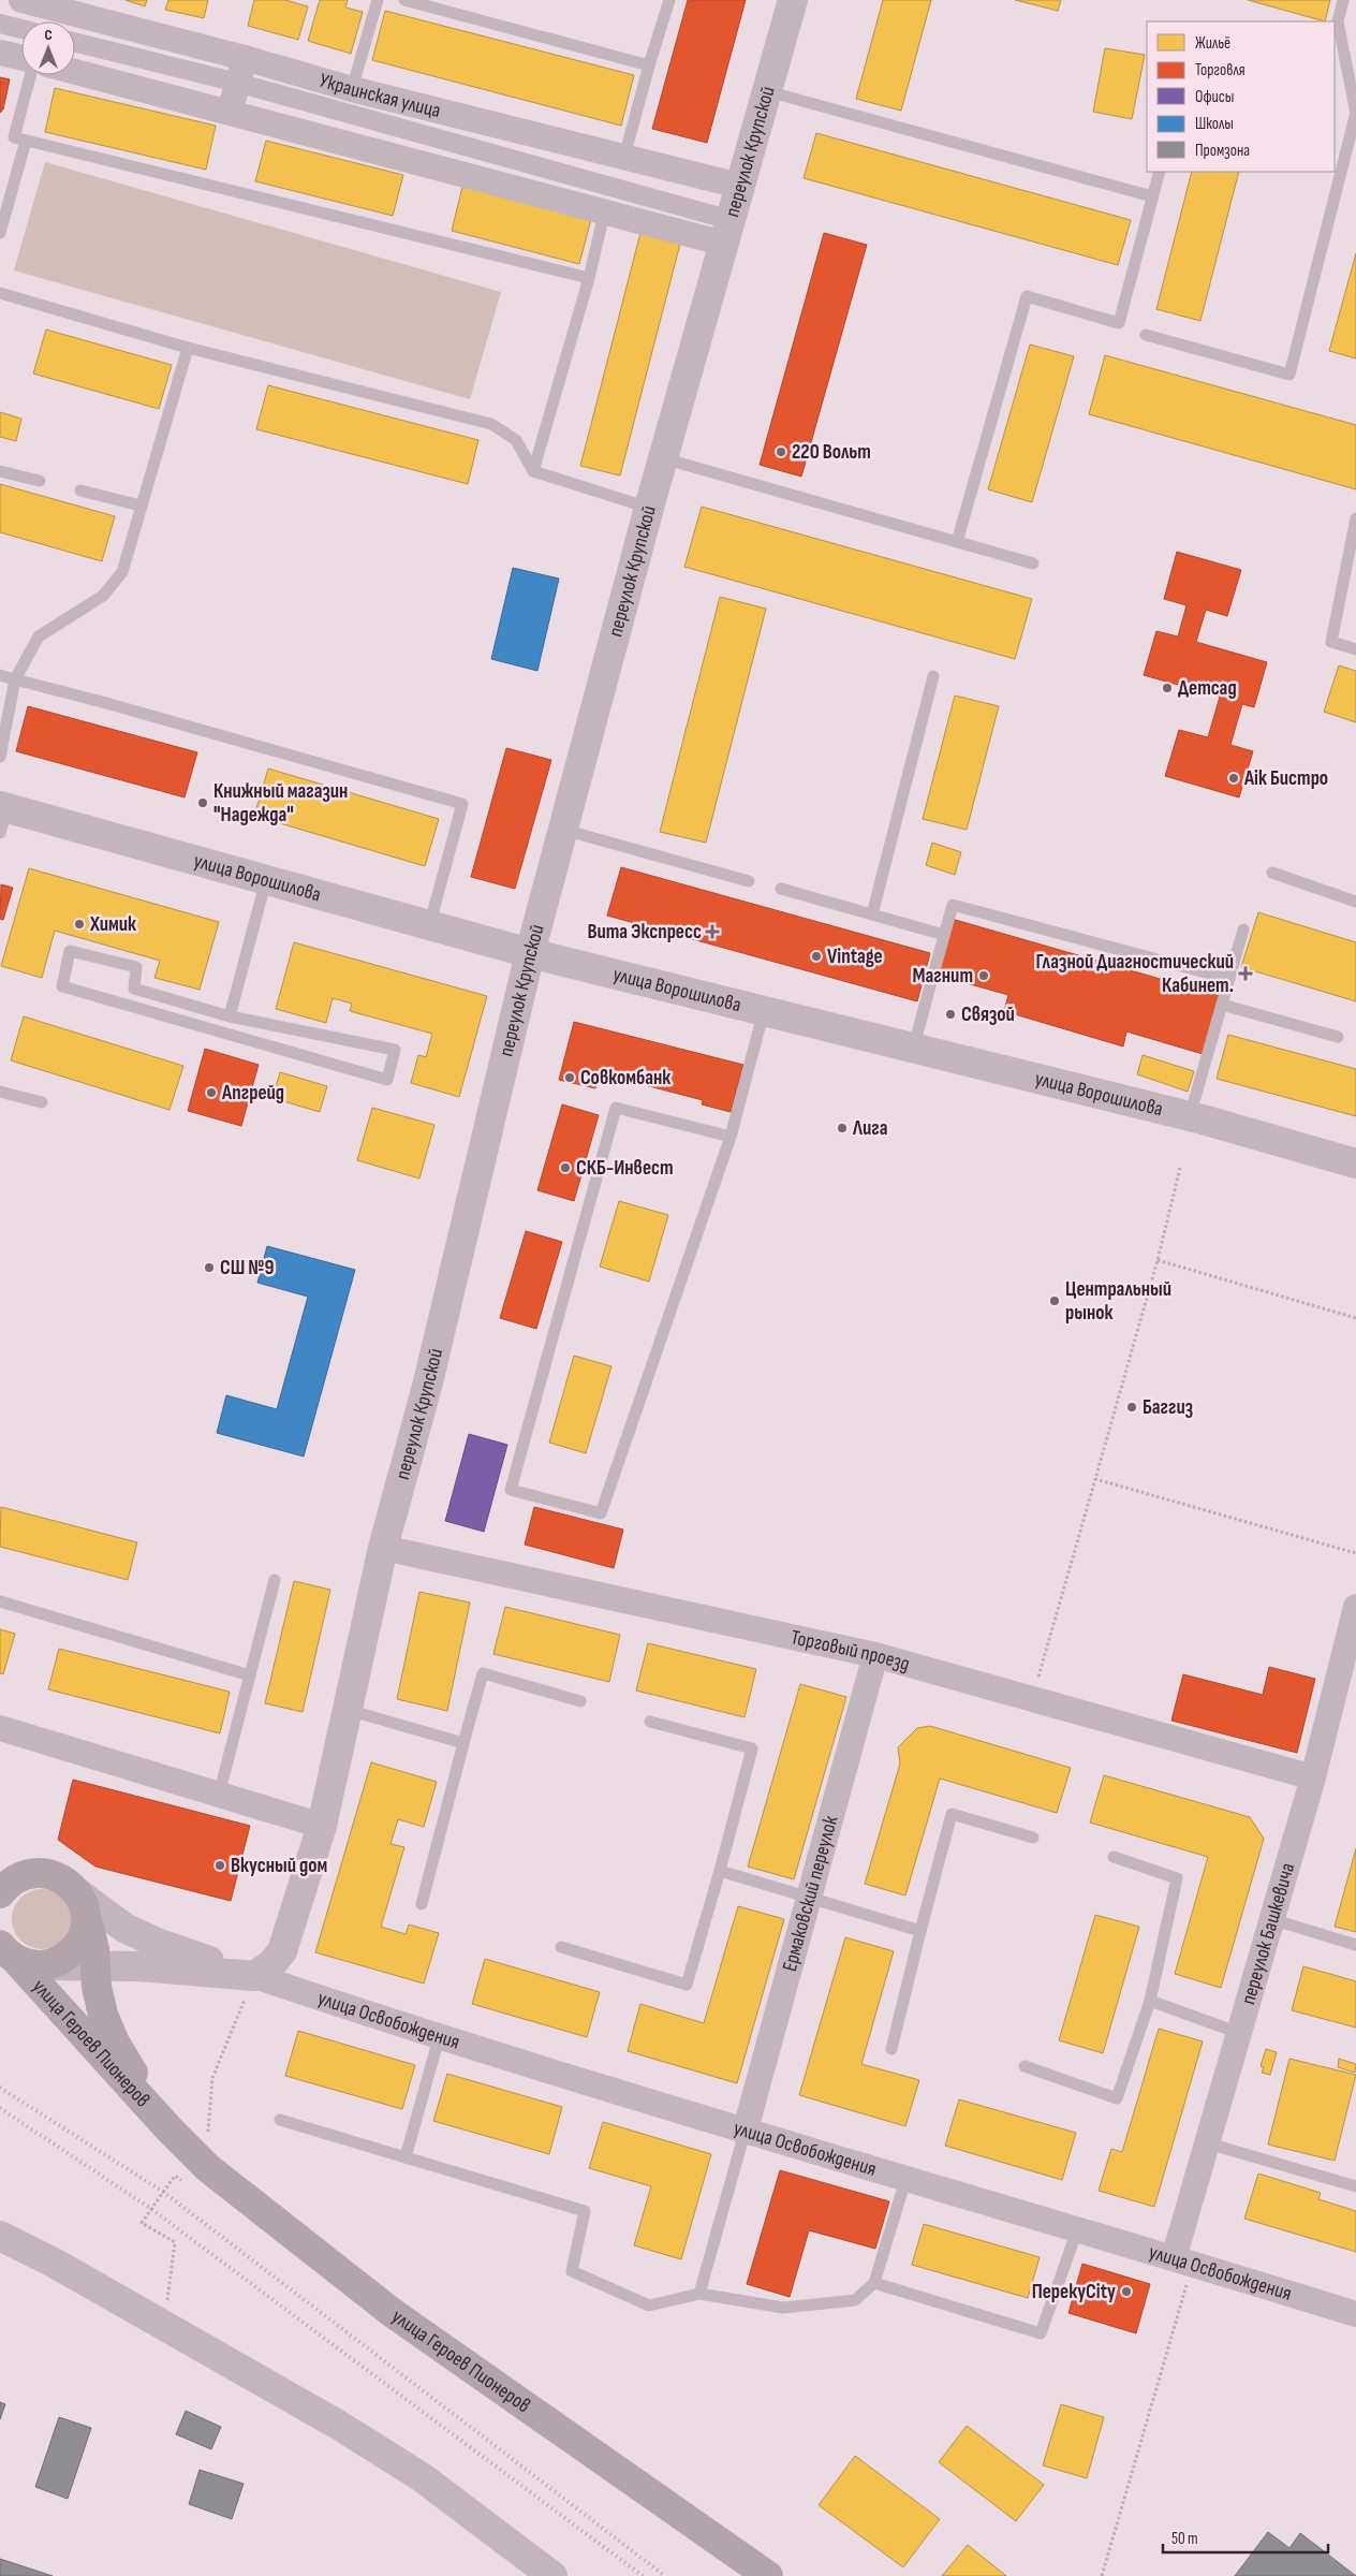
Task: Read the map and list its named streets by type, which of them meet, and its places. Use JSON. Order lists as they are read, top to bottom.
{
  "streets": {
    "main road": ["улица Героев Пионеров"],
    "street": [
      "Украинская улица",
      "переулок Крупской",
      "улица Ворошилова",
      "Торговый проезд",
      "Ермаковский переулок",
      "переулок Башкевича",
      "улица Освобождения"
    ]
  },
  "crossings": [
    ["Украинская улица", "переулок Крупской"],
    ["переулок Крупской", "улица Ворошилова"],
    ["переулок Крупской", "Торговый проезд"],
    ["переулок Крупской", "улица Освобождения"],
    ["Торговый проезд", "Ермаковский переулок"],
    ["Торговый проезд", "переулок Башкевича"],
    ["Ермаковский переулок", "улица Освобождения"],
    ["переулок Башкевича", "улица Освобождения"]
  ],
  "places": {
    "other": [
      "220 Вольт",
      "Детсад",
      "Aik Бистро",
      "Книжный магазин \"Надежда\"",
      "Химик",
      "Vintage",
      "Магнит",
      "Связой",
      "Совкомбанк",
      "Апгрейд",
      "Лига",
      "СКБ-Инвест",
      "СШ №9",
      "Центральный рынок",
      "Баггиз",
      "Вкусный дом",
      "ПерекуCity"
    ],
    "health": ["Вита Экспресс", "Глазной Диагностический Кабинет."]
  },
  "legend": [
    "Жильё",
    "Торговля",
    "Офисы",
    "Школы",
    "Промзона"
  ],
  "scale_bar": "50 m",
  "north": "top"
}
